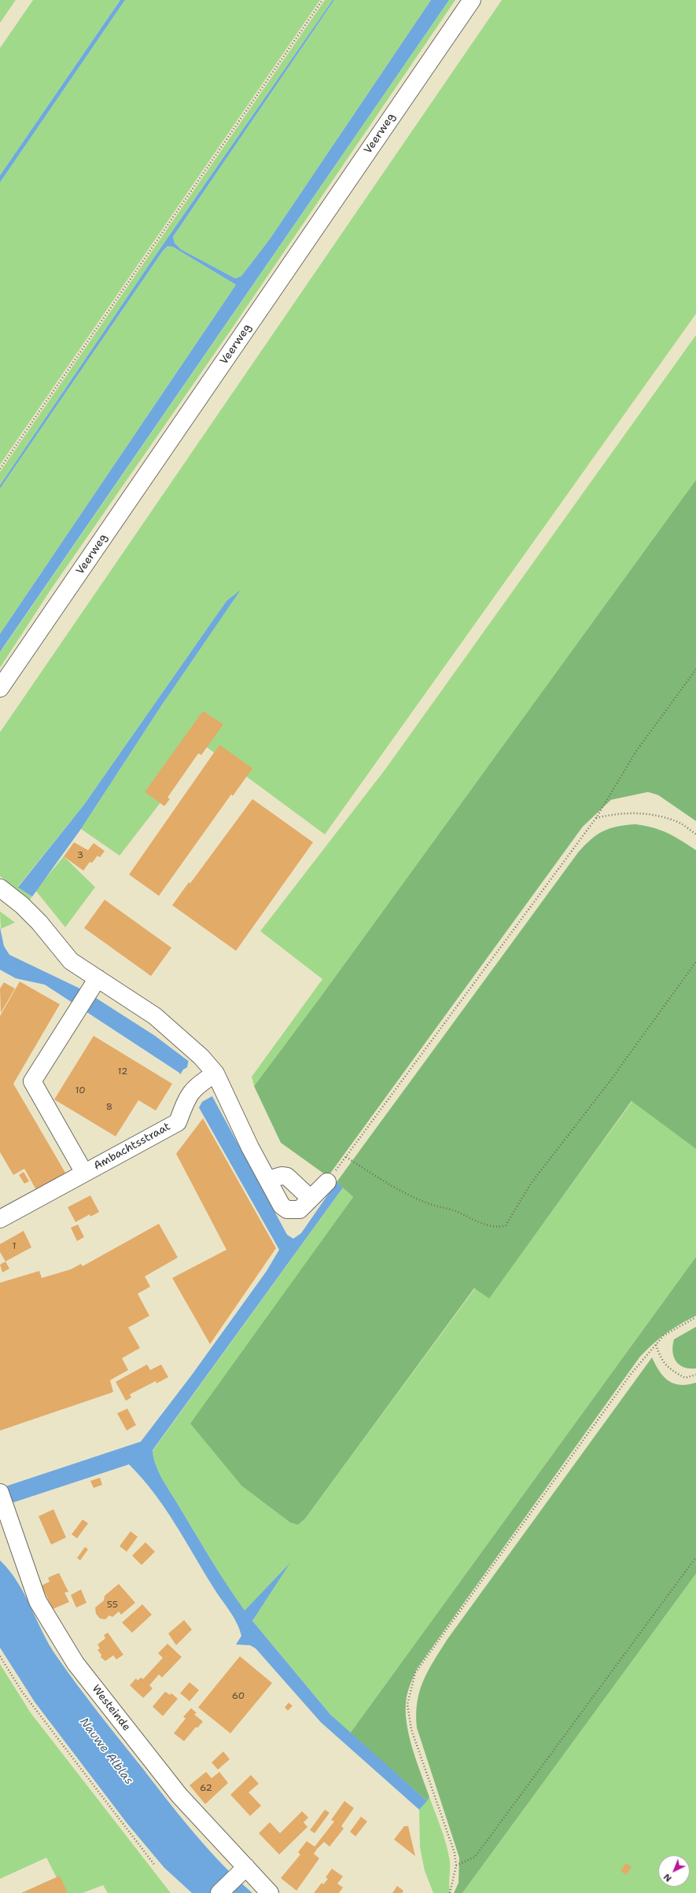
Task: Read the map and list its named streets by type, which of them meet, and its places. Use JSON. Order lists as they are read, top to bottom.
{
  "streets": {
    "street": ["Veerweg", "Ambachtsstraat", "Westeinde"]
  },
  "water": ["Nauwe Alblas"],
  "house_numbers": [
    "3",
    "12",
    "10",
    "8",
    "1",
    "55",
    "60",
    "62"
  ],
  "north": "bottom left"
}
